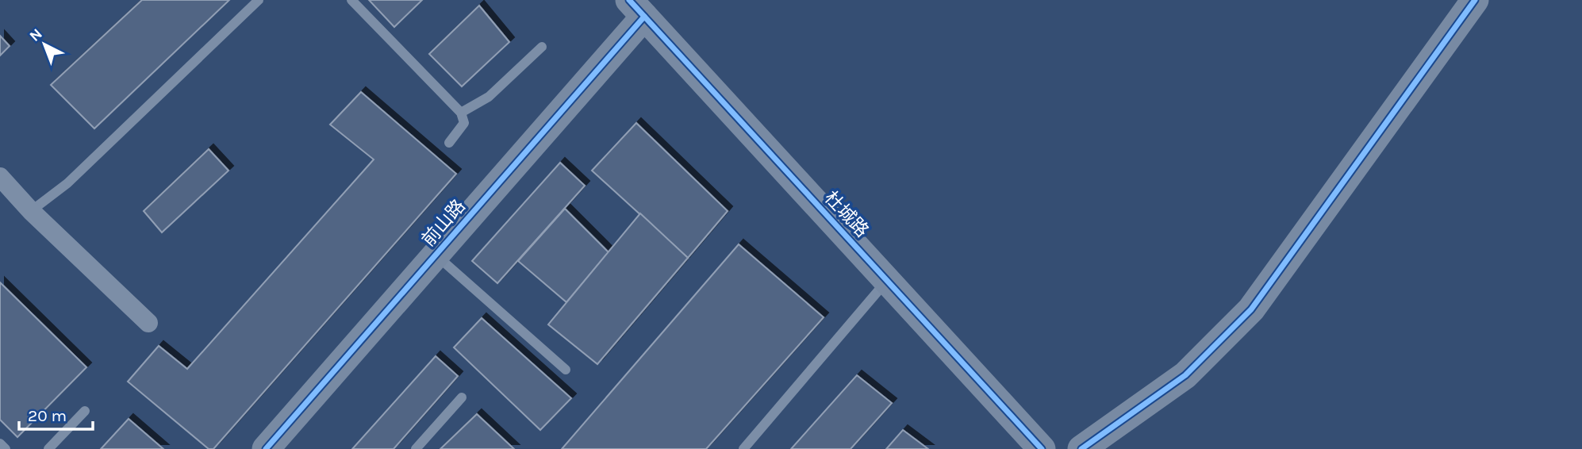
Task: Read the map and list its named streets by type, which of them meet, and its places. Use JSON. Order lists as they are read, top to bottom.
{
  "streets": {
    "street": ["杜城路", "前山路"]
  },
  "crossings": [
    ["杜城路", "前山路"]
  ],
  "scale_bar": "20 m",
  "north": "top left"
}
